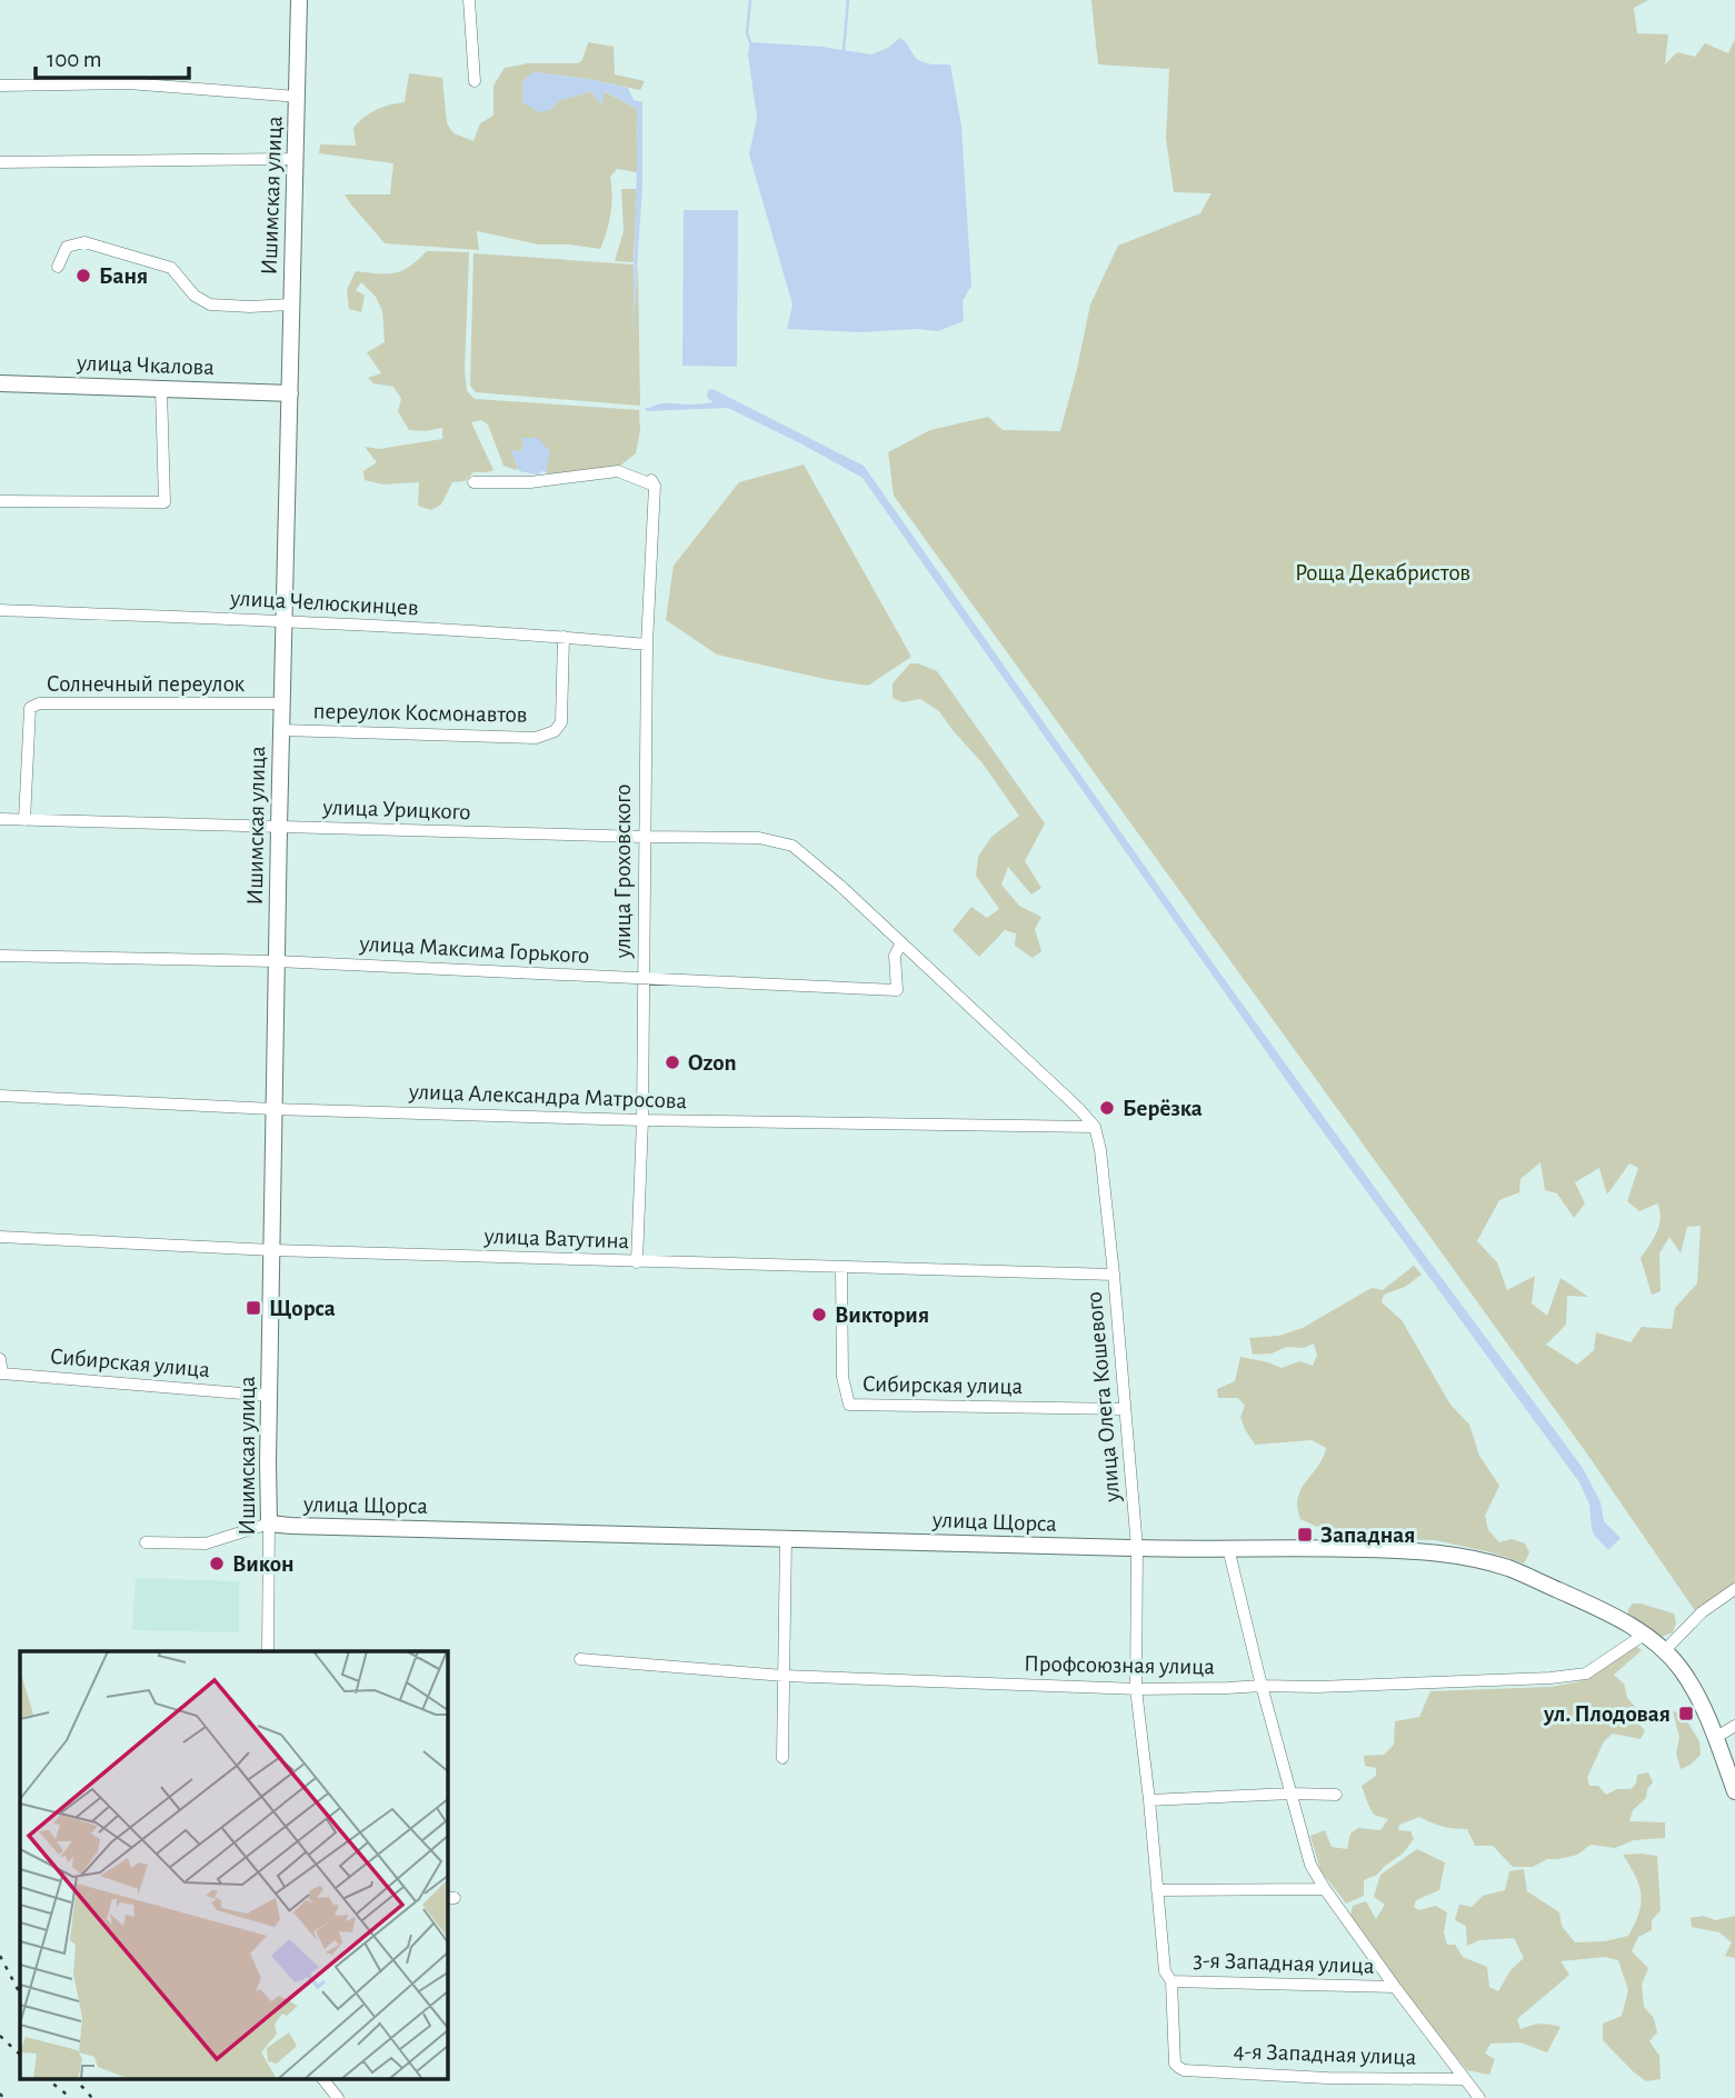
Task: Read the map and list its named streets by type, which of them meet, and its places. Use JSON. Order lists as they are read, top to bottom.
{
  "streets": {
    "main road": ["Ишимская улица", "улица Чкалова", "улица Щорса"],
    "street": [
      "улица Челюскинцев",
      "Солнечный переулок",
      "переулок Космонавтов",
      "улица Урицкого",
      "улица Гроховского",
      "улица Максима Горького",
      "улица Александра Матросова",
      "улица Ватутина",
      "Сибирская улица",
      "улица Олега Кошевого",
      "Профсоюзная улица",
      "3-я Западная улица",
      "4-я Западная улица"
    ]
  },
  "crossings": [
    ["Ишимская улица", "улица Чкалова"],
    ["Ишимская улица", "улица Челюскинцев"],
    ["Ишимская улица", "Солнечный переулок"],
    ["Ишимская улица", "переулок Космонавтов"],
    ["Ишимская улица", "улица Урицкого"],
    ["Ишимская улица", "улица Максима Горького"],
    ["Ишимская улица", "улица Александра Матросова"],
    ["Ишимская улица", "улица Ватутина"],
    ["Ишимская улица", "Сибирская улица"],
    ["Ишимская улица", "улица Щорса"],
    ["улица Челюскинцев", "переулок Космонавтов"],
    ["улица Челюскинцев", "улица Гроховского"],
    ["Солнечный переулок", "улица Урицкого"],
    ["улица Урицкого", "улица Гроховского"],
    ["улица Урицкого", "улица Максима Горького"],
    ["улица Гроховского", "улица Максима Горького"],
    ["улица Гроховского", "улица Александра Матросова"],
    ["улица Гроховского", "улица Ватутина"],
    ["улица Александра Матросова", "улица Олега Кошевого"],
    ["улица Ватутина", "Сибирская улица"],
    ["улица Ватутина", "улица Олега Кошевого"],
    ["Сибирская улица", "улица Олега Кошевого"],
    ["улица Олега Кошевого", "улица Щорса"],
    ["улица Олега Кошевого", "Профсоюзная улица"],
    ["улица Олега Кошевого", "3-я Западная улица"],
    ["улица Олега Кошевого", "4-я Западная улица"],
    ["улица Щорса", "Профсоюзная улица"]
  ],
  "parks": ["Роща Декабристов"],
  "places": {
    "other": [
      "Баня",
      "Ozon",
      "Берёзка",
      "Виктория",
      "Викон"
    ],
    "transit": ["Щорса", "Западная", "ул. Плодовая"]
  },
  "scale_bar": "100 m"
}
